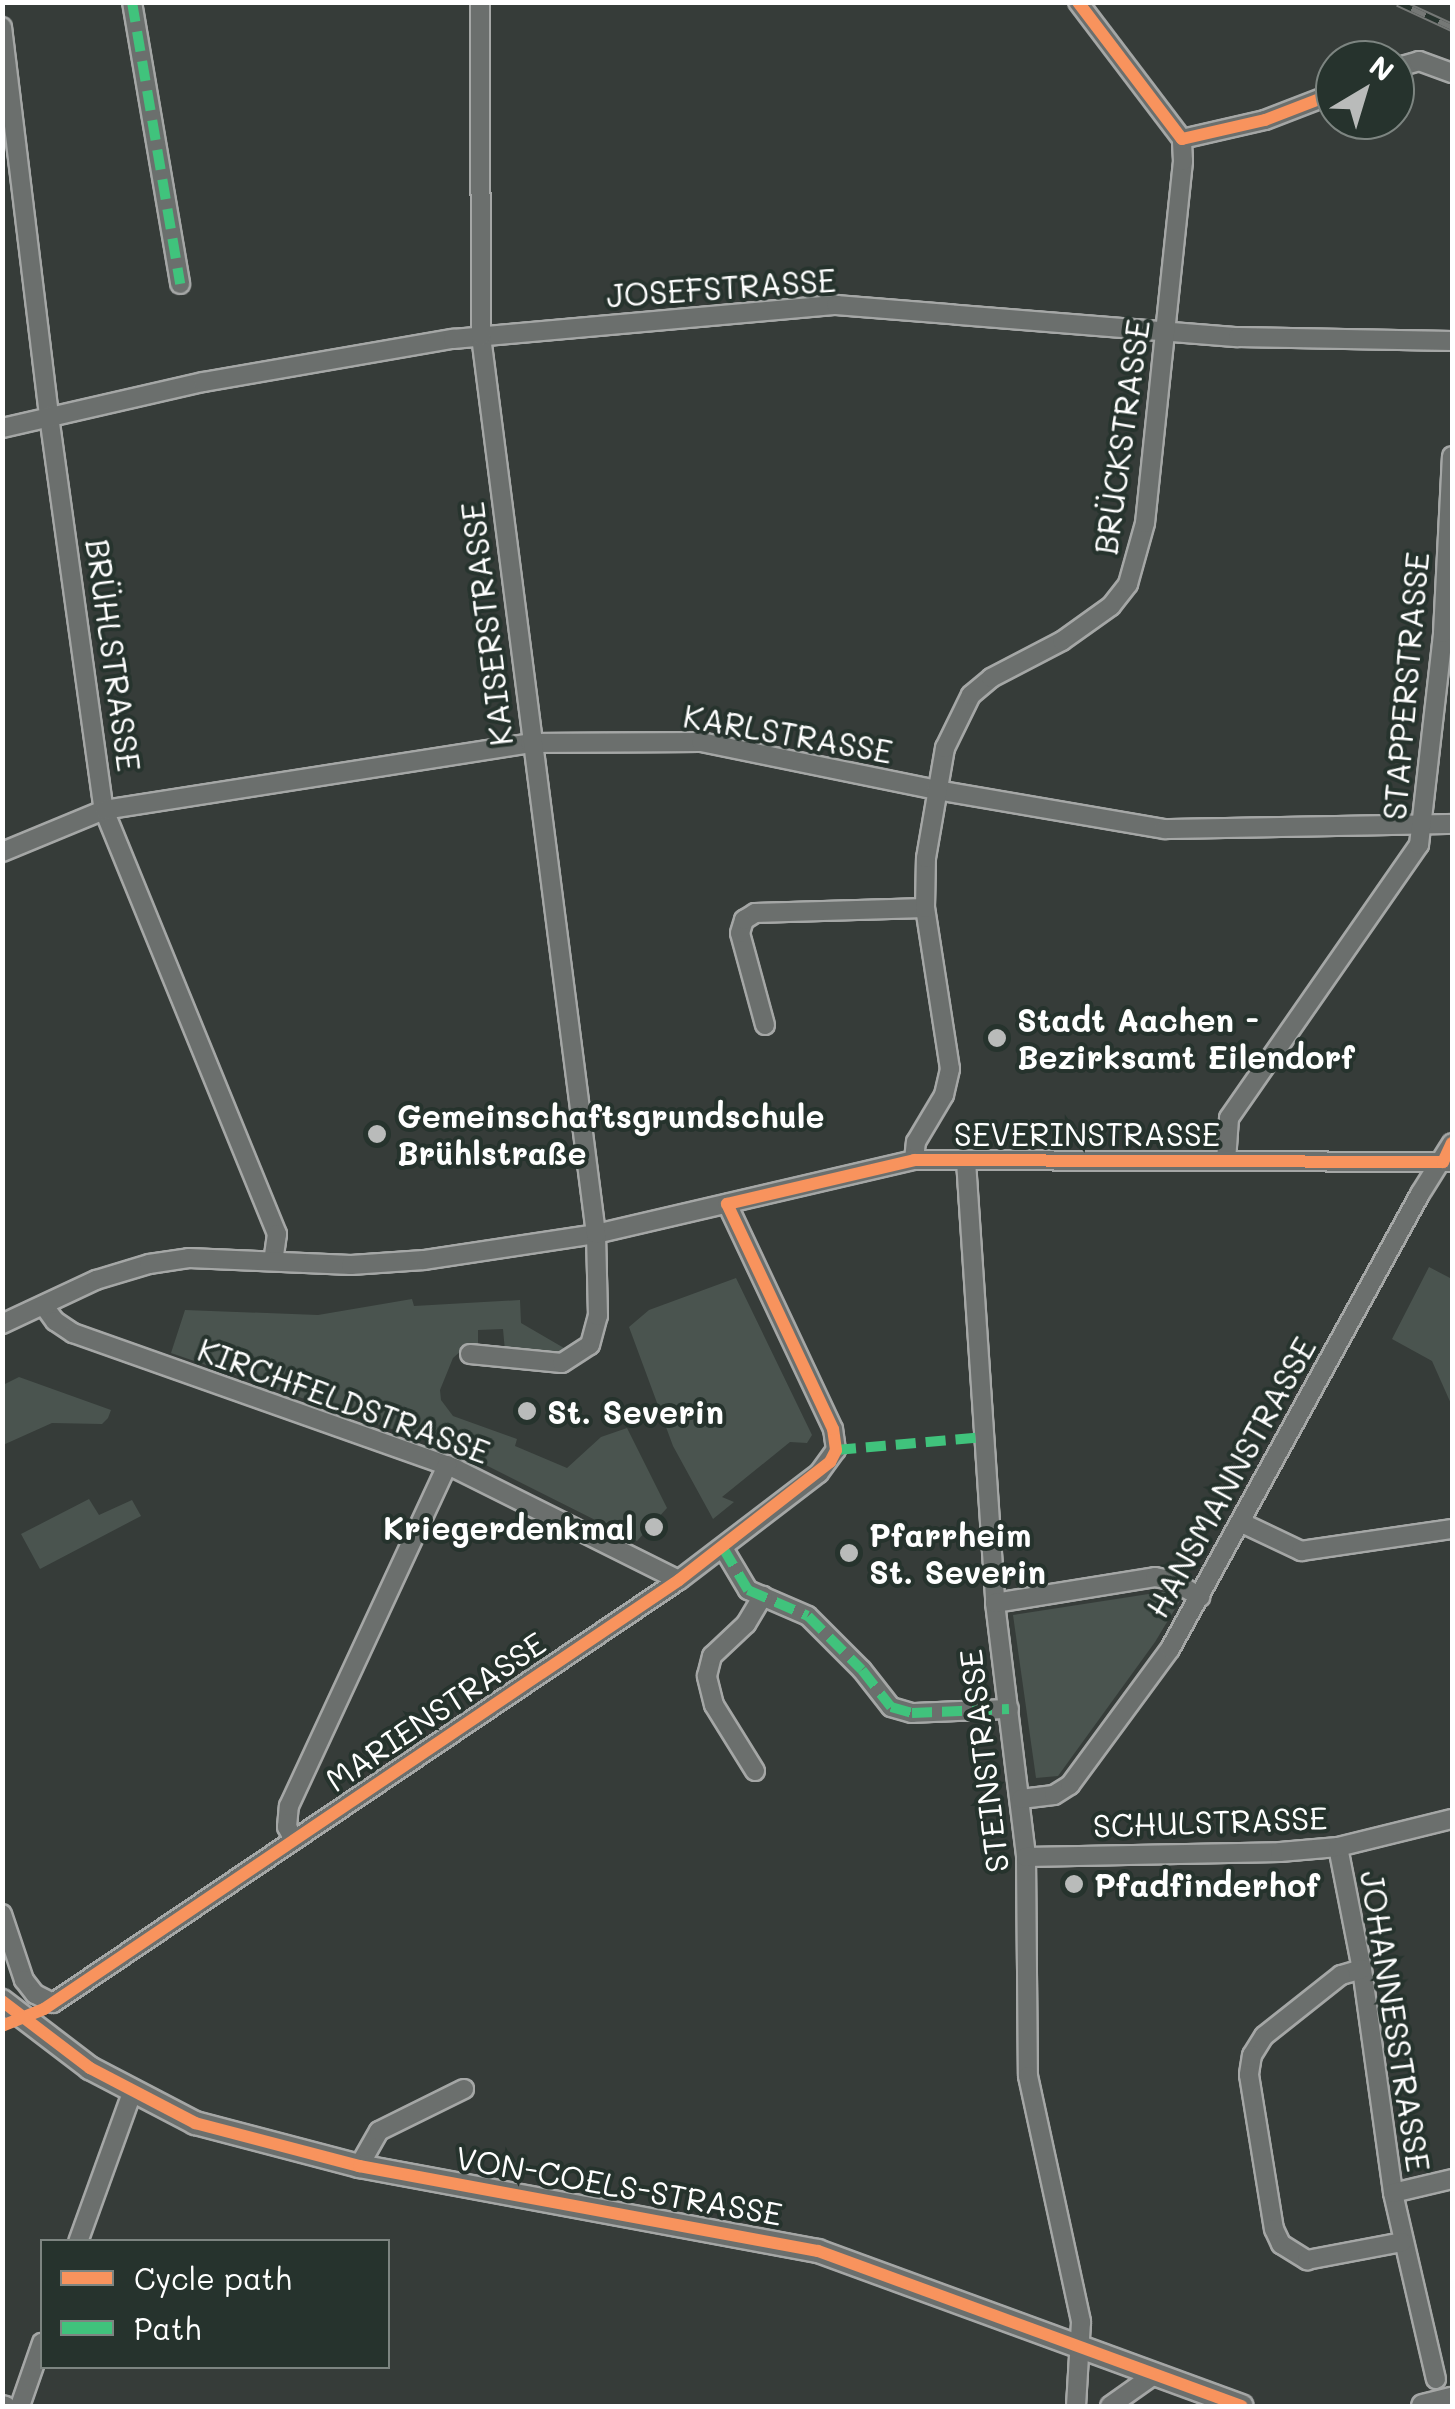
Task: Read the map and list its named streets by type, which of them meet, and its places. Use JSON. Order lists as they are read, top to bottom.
{
  "streets": {
    "main road": ["VON-COELS-STRASSE"],
    "street": [
      "JOSEFSTRASSE",
      "BRÜCKSTRASSE",
      "KAISERSTRASSE",
      "BRÜHLSTRASSE",
      "STAPPERSTRASSE",
      "KARLSTRASSE",
      "SEVERINSTRASSE",
      "KIRCHFELDSTRASSE",
      "HANSMANNSTRASSE",
      "MARIENSTRASSE",
      "STEINSTRASSE",
      "SCHULSTRASSE",
      "JOHANNESSTRASSE"
    ]
  },
  "crossings": [
    ["JOSEFSTRASSE", "BRÜCKSTRASSE"],
    ["JOSEFSTRASSE", "KAISERSTRASSE"],
    ["JOSEFSTRASSE", "BRÜHLSTRASSE"],
    ["BRÜCKSTRASSE", "KARLSTRASSE"],
    ["BRÜCKSTRASSE", "SEVERINSTRASSE"],
    ["KAISERSTRASSE", "KARLSTRASSE"],
    ["KAISERSTRASSE", "SEVERINSTRASSE"],
    ["BRÜHLSTRASSE", "KARLSTRASSE"],
    ["BRÜHLSTRASSE", "SEVERINSTRASSE"],
    ["STAPPERSTRASSE", "KARLSTRASSE"],
    ["STAPPERSTRASSE", "SEVERINSTRASSE"],
    ["SEVERINSTRASSE", "KIRCHFELDSTRASSE"],
    ["SEVERINSTRASSE", "HANSMANNSTRASSE"],
    ["SEVERINSTRASSE", "MARIENSTRASSE"],
    ["SEVERINSTRASSE", "STEINSTRASSE"],
    ["KIRCHFELDSTRASSE", "MARIENSTRASSE"],
    ["HANSMANNSTRASSE", "STEINSTRASSE"],
    ["STEINSTRASSE", "SCHULSTRASSE"],
    ["STEINSTRASSE", "VON-COELS-STRASSE"],
    ["SCHULSTRASSE", "JOHANNESSTRASSE"]
  ],
  "places": [
    "Stadt Aachen - Bezirksamt Eilendorf",
    "Gemeinschaftsgrundschule Brühlstraße",
    "St. Severin",
    "Kriegerdenkmal",
    "Pfarrheim St. Severin",
    "Pfadfinderhof"
  ],
  "legend": ["Cycle path", "Path"],
  "north": "top right"
}
